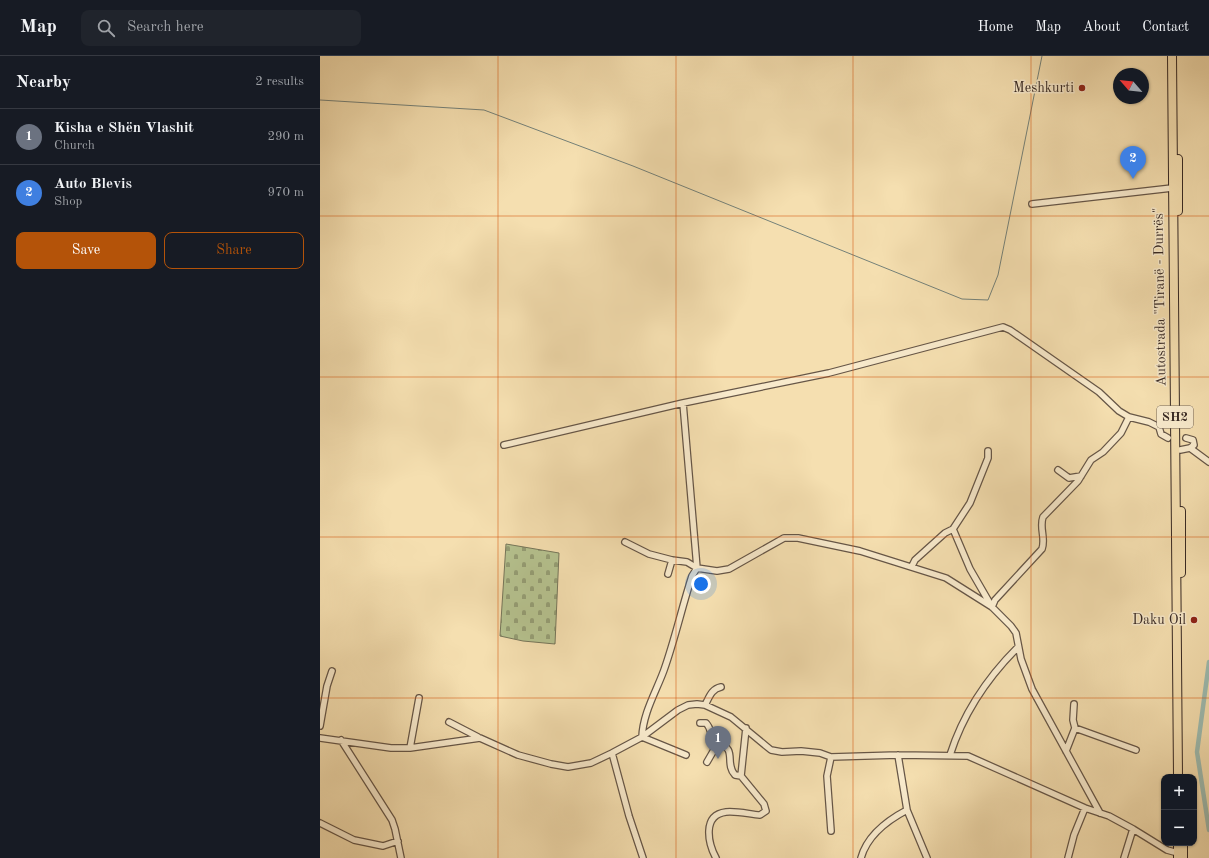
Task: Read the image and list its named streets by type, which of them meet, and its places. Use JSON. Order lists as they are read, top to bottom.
{
  "streets": {
    "highway": ["Autostrada \"Tiranë - Durrës\"", "SH2"]
  },
  "places": ["Meshkurti", "Daku Oil"],
  "north": "top left",
  "page": {
    "header": "Map",
    "search": "Search here",
    "nav": [
      "Home",
      "Map",
      "About",
      "Contact"
    ],
    "heading": ["Nearby", "2 results"],
    "list": [
      {
        "mark": "1",
        "name": "Kisha e Shën Vlashit",
        "note": "Church",
        "value": "290 m"
      },
      {
        "mark": "2",
        "name": "Auto Blevis",
        "note": "Shop",
        "value": "970 m"
      }
    ],
    "pins": ["2", "1"],
    "buttons": ["Save", "Share"],
    "map_buttons": ["+", "−"]
  }
}
